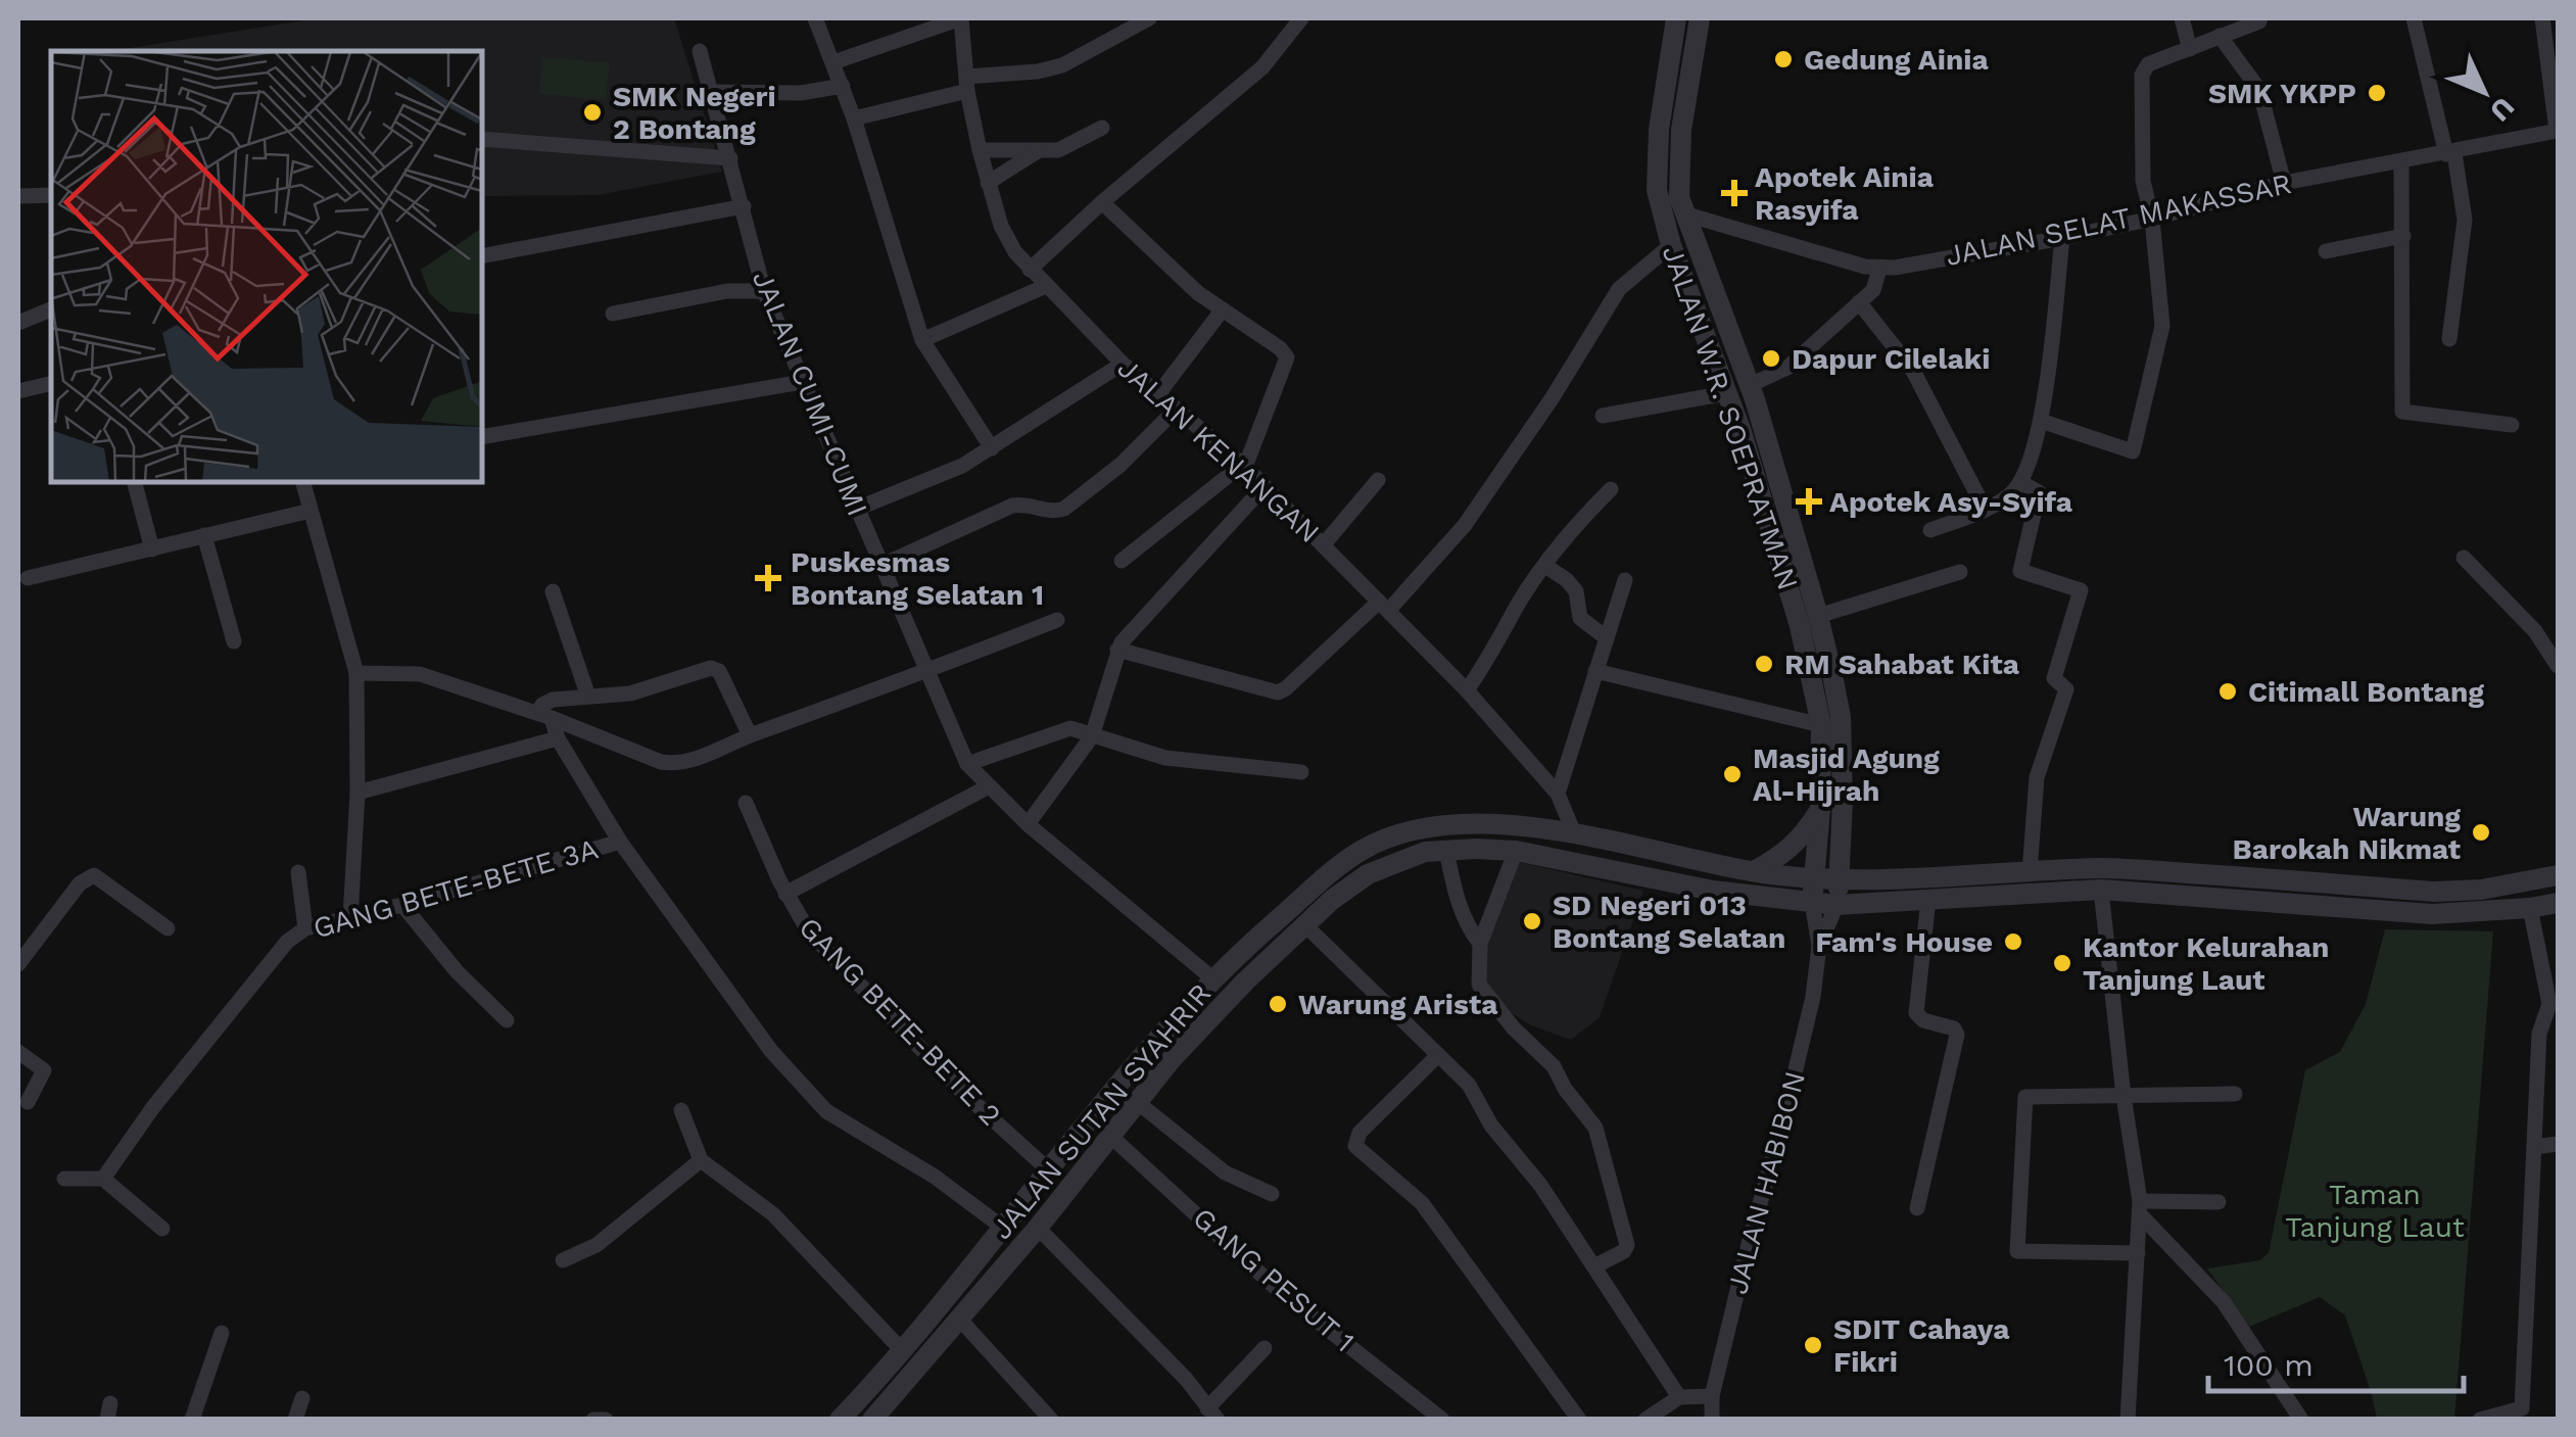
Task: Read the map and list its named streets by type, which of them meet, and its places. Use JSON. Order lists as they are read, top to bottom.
{
  "streets": {
    "street": [
      "JALAN SELAT MAKASSAR",
      "JALAN CUMI-CUMI",
      "JALAN W.R. SOEPRATMAN",
      "JALAN KENANGAN",
      "GANG BETE-BETE 3A",
      "GANG BETE-BETE 2",
      "JALAN SUTAN SYAHRIR",
      "JALAN HABIBON",
      "GANG PESUT 1"
    ]
  },
  "crossings": [
    ["JALAN SELAT MAKASSAR", "JALAN W.R. SOEPRATMAN"],
    ["JALAN CUMI-CUMI", "JALAN SUTAN SYAHRIR"],
    ["JALAN W.R. SOEPRATMAN", "JALAN SUTAN SYAHRIR"],
    ["JALAN W.R. SOEPRATMAN", "JALAN HABIBON"],
    ["JALAN KENANGAN", "JALAN SUTAN SYAHRIR"],
    ["GANG BETE-BETE 2", "JALAN SUTAN SYAHRIR"],
    ["JALAN SUTAN SYAHRIR", "JALAN HABIBON"],
    ["JALAN SUTAN SYAHRIR", "GANG PESUT 1"]
  ],
  "parks": ["Taman Tanjung Laut"],
  "places": {
    "other": [
      "Gedung Ainia",
      "SMK YKPP",
      "SMK Negeri 2 Bontang",
      "Dapur Cilelaki",
      "RM Sahabat Kita",
      "Citimall Bontang",
      "Masjid Agung Al-Hijrah",
      "Warung Barokah Nikmat",
      "SD Negeri 013 Bontang Selatan",
      "Fam's House",
      "Kantor Kelurahan Tanjung Laut",
      "Warung Arista",
      "SDIT Cahaya Fikri"
    ],
    "health": ["Apotek Ainia Rasyifa", "Apotek Asy-Syifa", "Puskesmas Bontang Selatan 1"]
  },
  "scale_bar": "100 m",
  "north": "bottom right"
}
